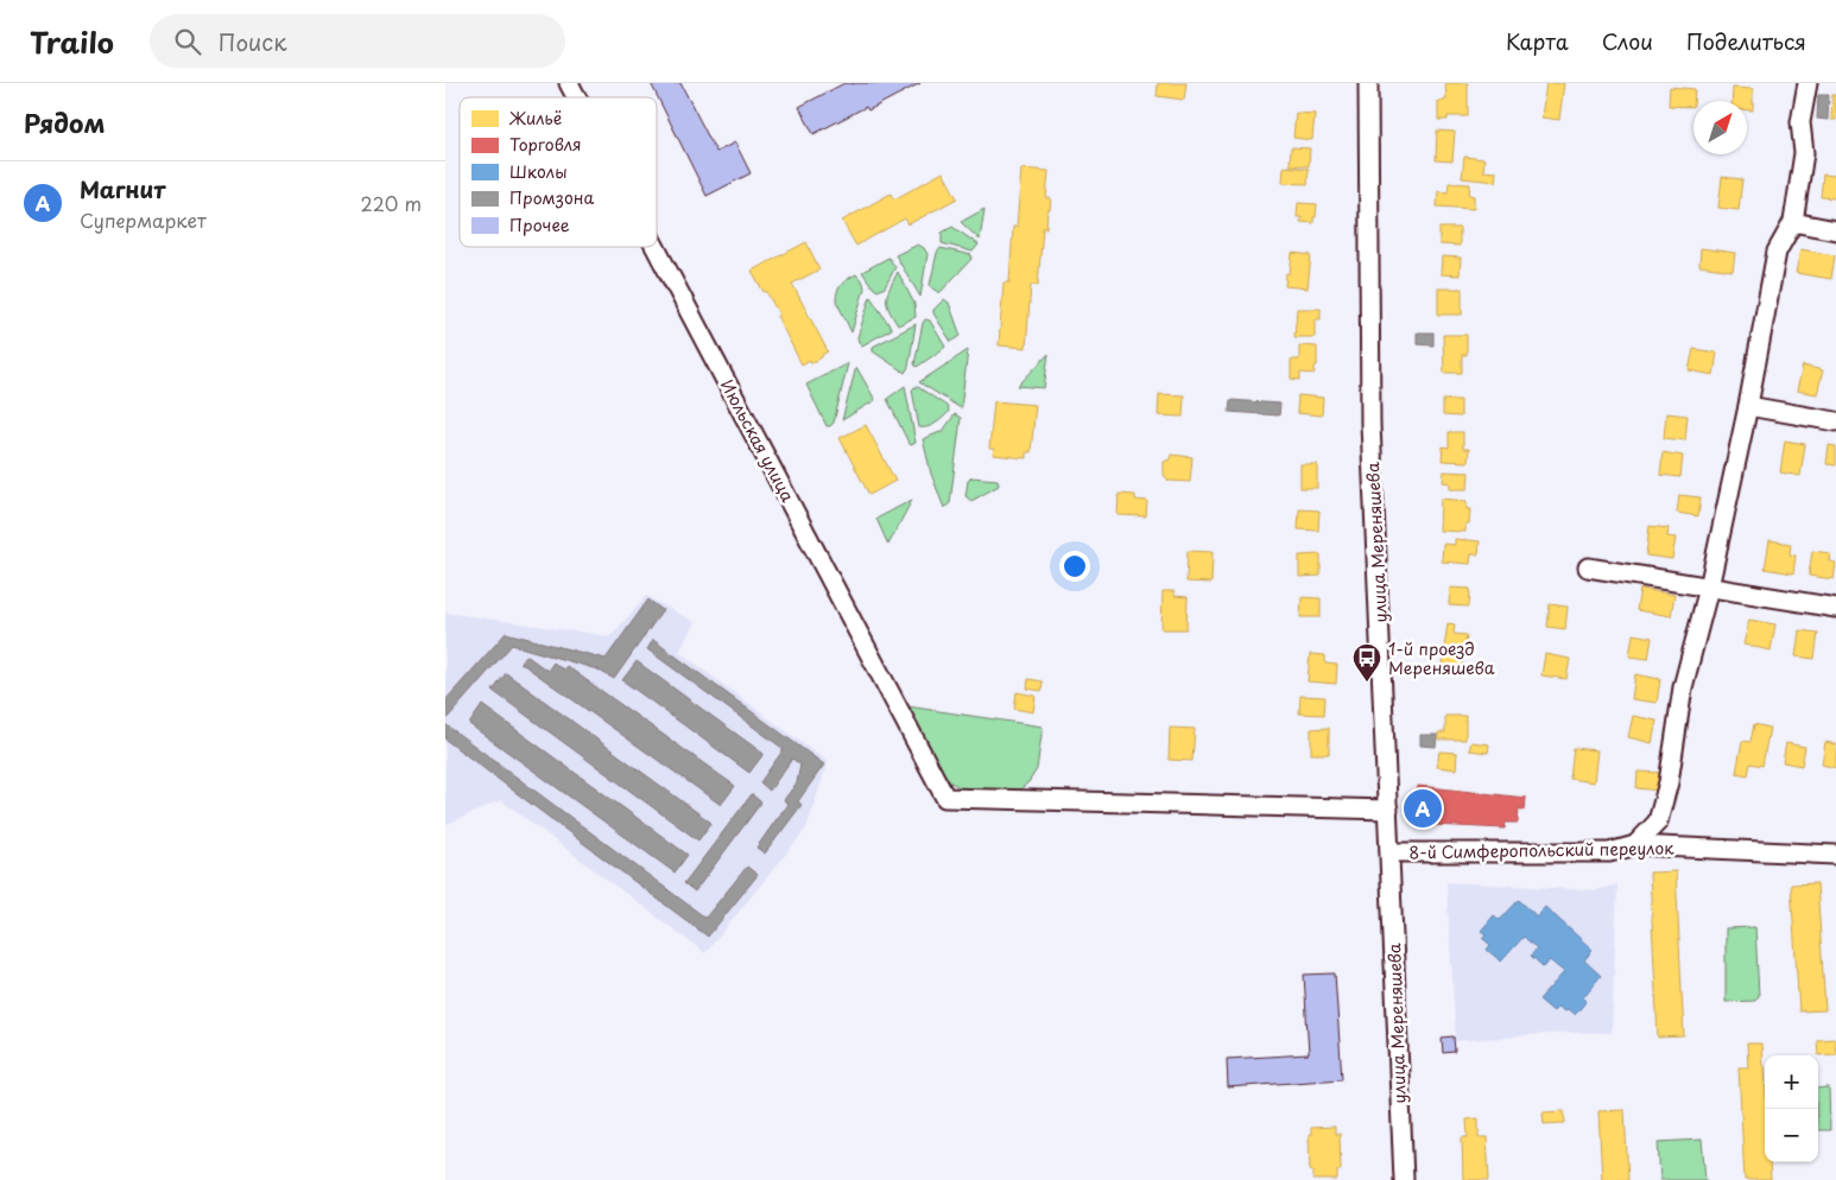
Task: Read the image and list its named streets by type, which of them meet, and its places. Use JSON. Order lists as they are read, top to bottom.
{
  "streets": {
    "street": ["Июльская улица", "улица Мереняшева", "8-й Симферопольский переулок"]
  },
  "crossings": [
    ["Июльская улица", "улица Мереняшева"],
    ["улица Мереняшева", "8-й Симферопольский переулок"]
  ],
  "places": {
    "bus stop": ["1-й проезд Мереняшева"]
  },
  "legend": [
    "Жильё",
    "Торговля",
    "Школы",
    "Промзона",
    "Прочее"
  ],
  "north": "top right",
  "page": {
    "header": "Trailo",
    "search": "Поиск",
    "nav": ["Карта", "Слои", "Поделиться"],
    "heading": "Рядом",
    "list": [
      {
        "mark": "A",
        "name": "Магнит",
        "note": "Супермаркет",
        "value": "220 m"
      }
    ],
    "pins": "A",
    "map_buttons": ["+", "−"]
  }
}
